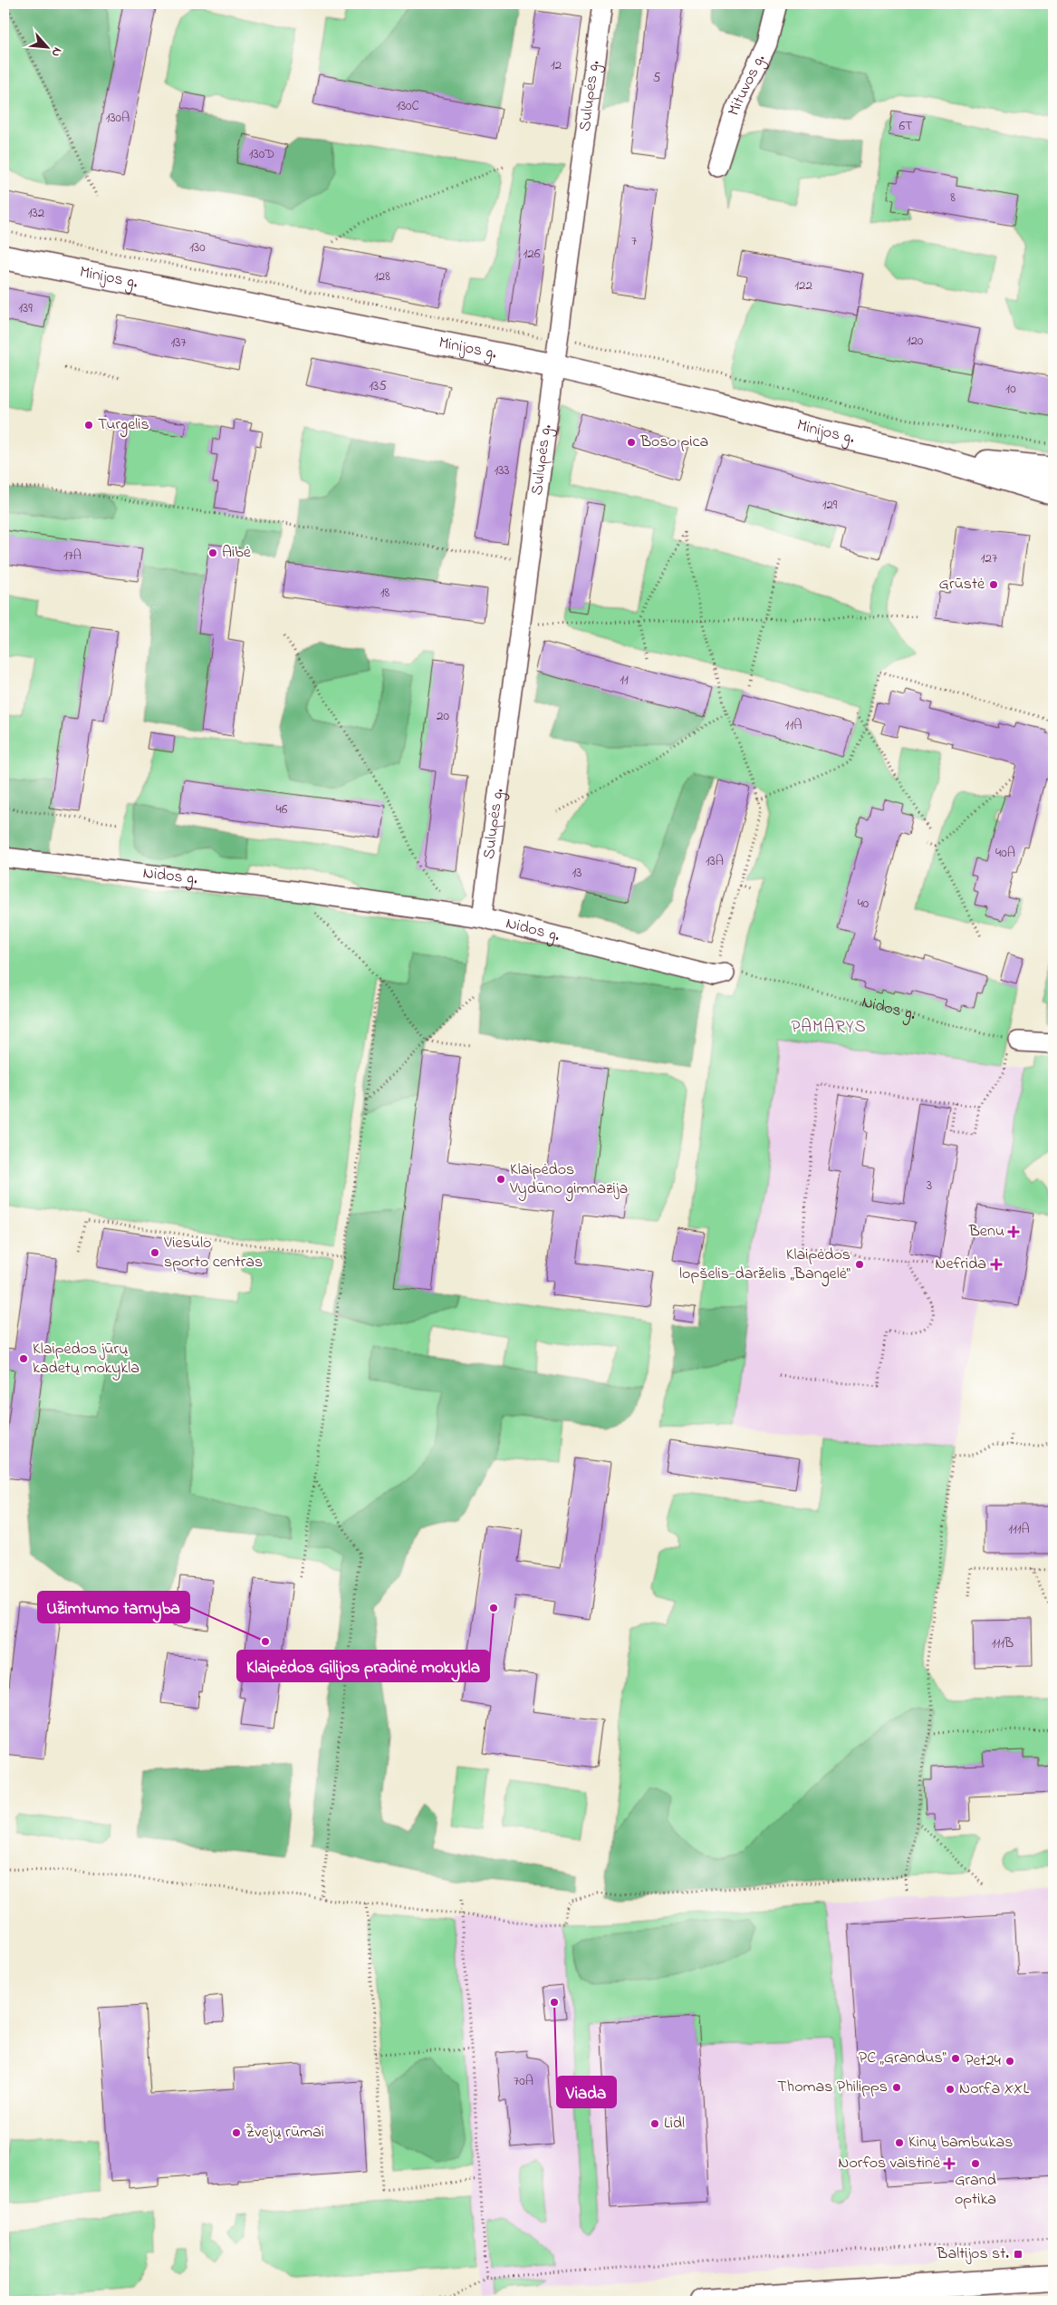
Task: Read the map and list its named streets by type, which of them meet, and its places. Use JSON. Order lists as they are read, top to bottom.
{
  "streets": {
    "main road": ["Minijos g."],
    "street": ["Mituvos g.", "Sulupės g.", "Nidos g."]
  },
  "crossings": [
    ["Sulupės g.", "Minijos g."],
    ["Sulupės g.", "Nidos g."]
  ],
  "districts": ["PAMARYS"],
  "places": {
    "other": [
      "Turgelis",
      "Boso pica",
      "Aibė",
      "Grūstė",
      "Klaipėdos Vydūno gimnazija",
      "Viesulo sporto centras",
      "Klaipėdos lopšelis-darželis „Bangelė“",
      "Klaipėdos jūrų kadetų mokykla",
      "Klaipėdos Gilijos pradinė mokykla",
      "Užimtumo tarnyba",
      "Viada",
      "PC „Grandus“",
      "Pet24",
      "Thomas Philipps",
      "Norfa XXL",
      "Lidl",
      "Žvejų rūmai",
      "Kinų bambukas",
      "Grand optika"
    ],
    "health": ["Benu", "Nefrida", "Norfos vaistinė"],
    "transit": ["Baltijos st."]
  },
  "house_numbers": [
    "12",
    "5",
    "130C",
    "130A",
    "6T",
    "130D",
    "8",
    "132",
    "7",
    "130",
    "126",
    "128",
    "122",
    "139",
    "120",
    "137",
    "135",
    "10",
    "133",
    "129",
    "17A",
    "127",
    "18",
    "11",
    "20",
    "11A",
    "46",
    "40A",
    "13A",
    "13",
    "40",
    "3",
    "111A",
    "111B",
    "70A"
  ],
  "north": "bottom right"
}
